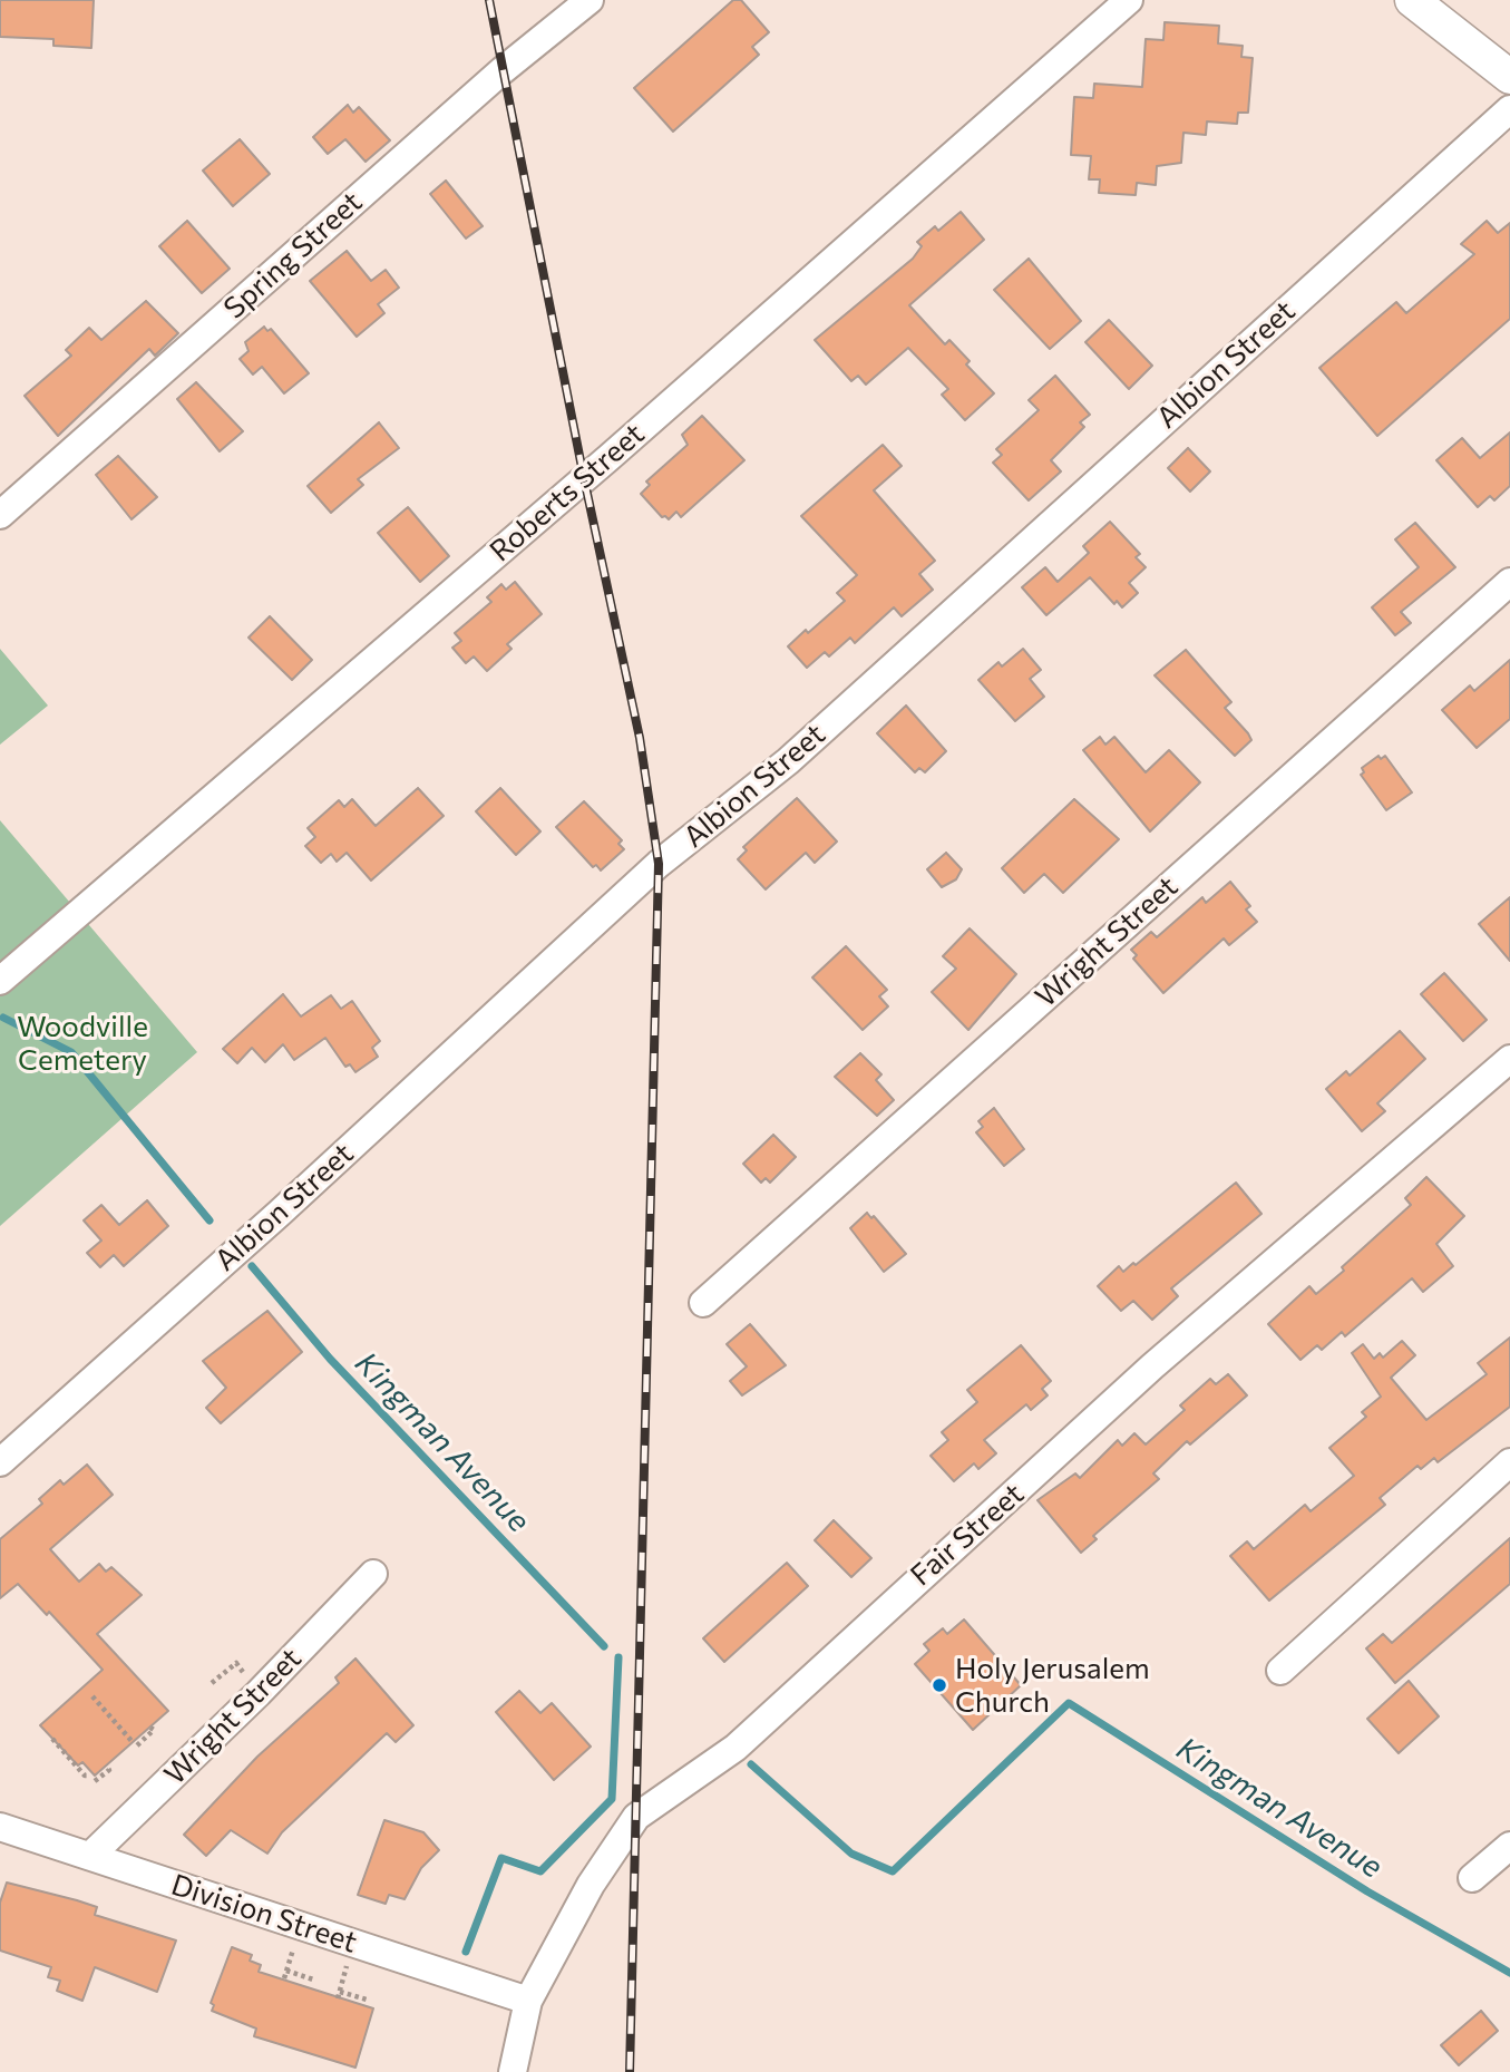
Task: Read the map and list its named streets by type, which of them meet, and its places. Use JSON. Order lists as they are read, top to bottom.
{
  "streets": {
    "street": [
      "Spring Street",
      "Albion Street",
      "Roberts Street",
      "Wright Street",
      "Fair Street",
      "Division Street"
    ]
  },
  "crossings": [
    ["Wright Street", "Division Street"],
    ["Fair Street", "Division Street"]
  ],
  "water": ["Kingman Avenue"],
  "parks": ["Woodville Cemetery"],
  "places": ["Holy Jerusalem Church"]
}
